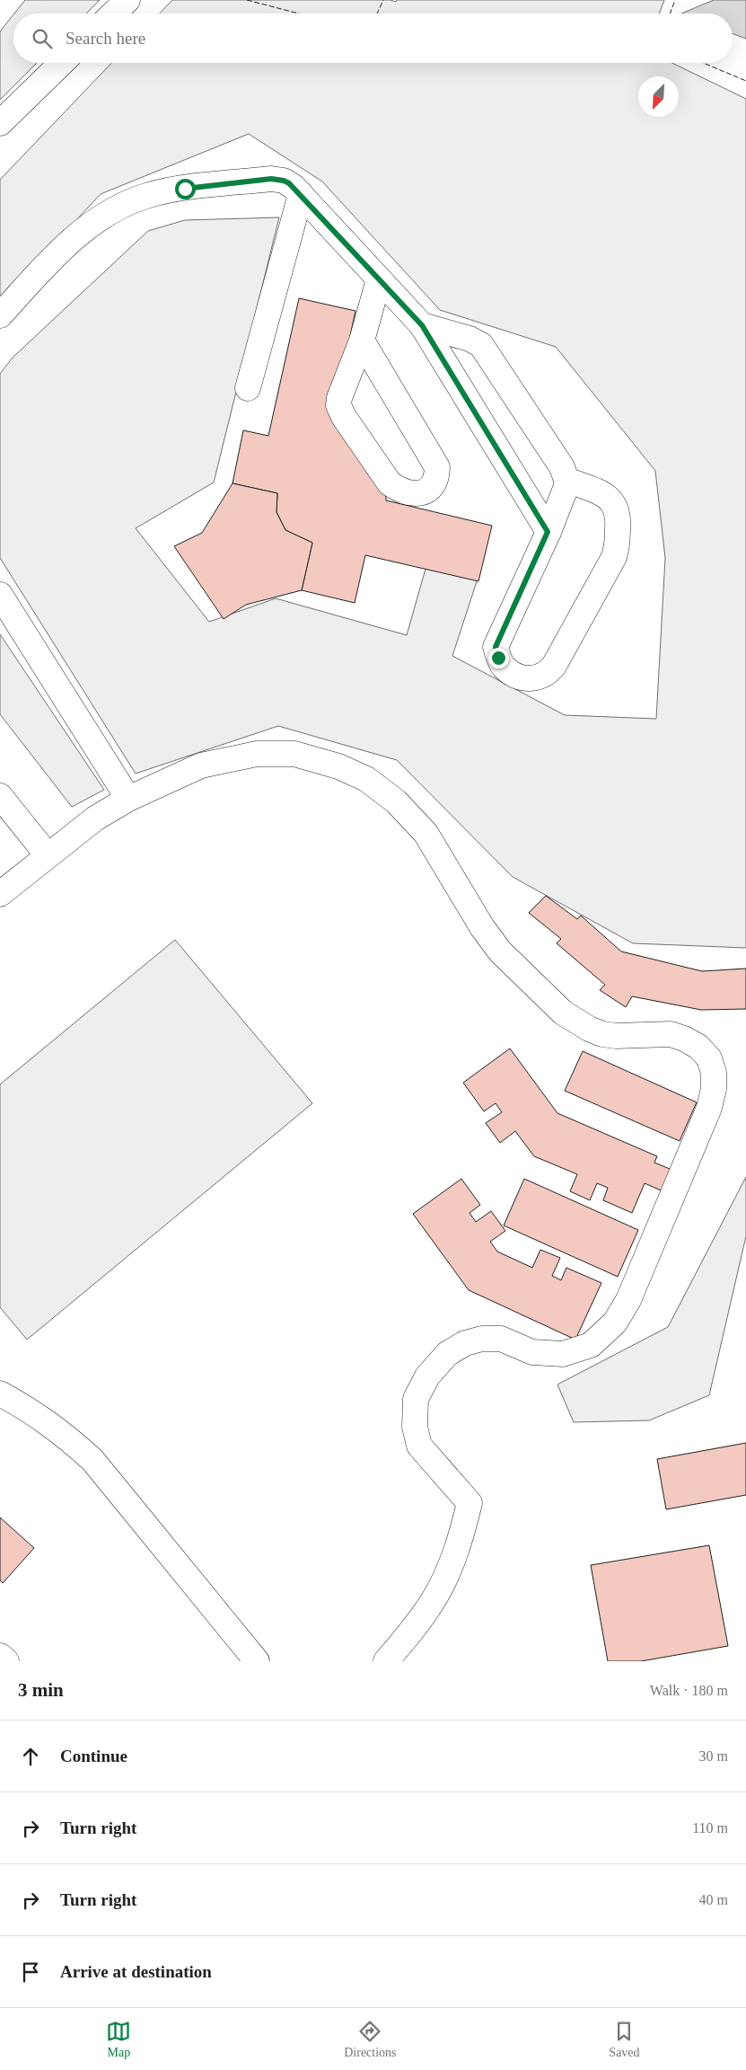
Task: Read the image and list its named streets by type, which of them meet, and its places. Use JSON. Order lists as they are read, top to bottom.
{
  "north": "bottom left",
  "page": {
    "search": "Search here",
    "heading": ["3 min", "Walk · 180 m"],
    "list": [
      ["Continue", "30 m"],
      ["Turn right", "110 m"],
      ["Turn right", "40 m"],
      "Arrive at destination"
    ],
    "nav": ["Map", "Directions", "Saved"]
  }
}
